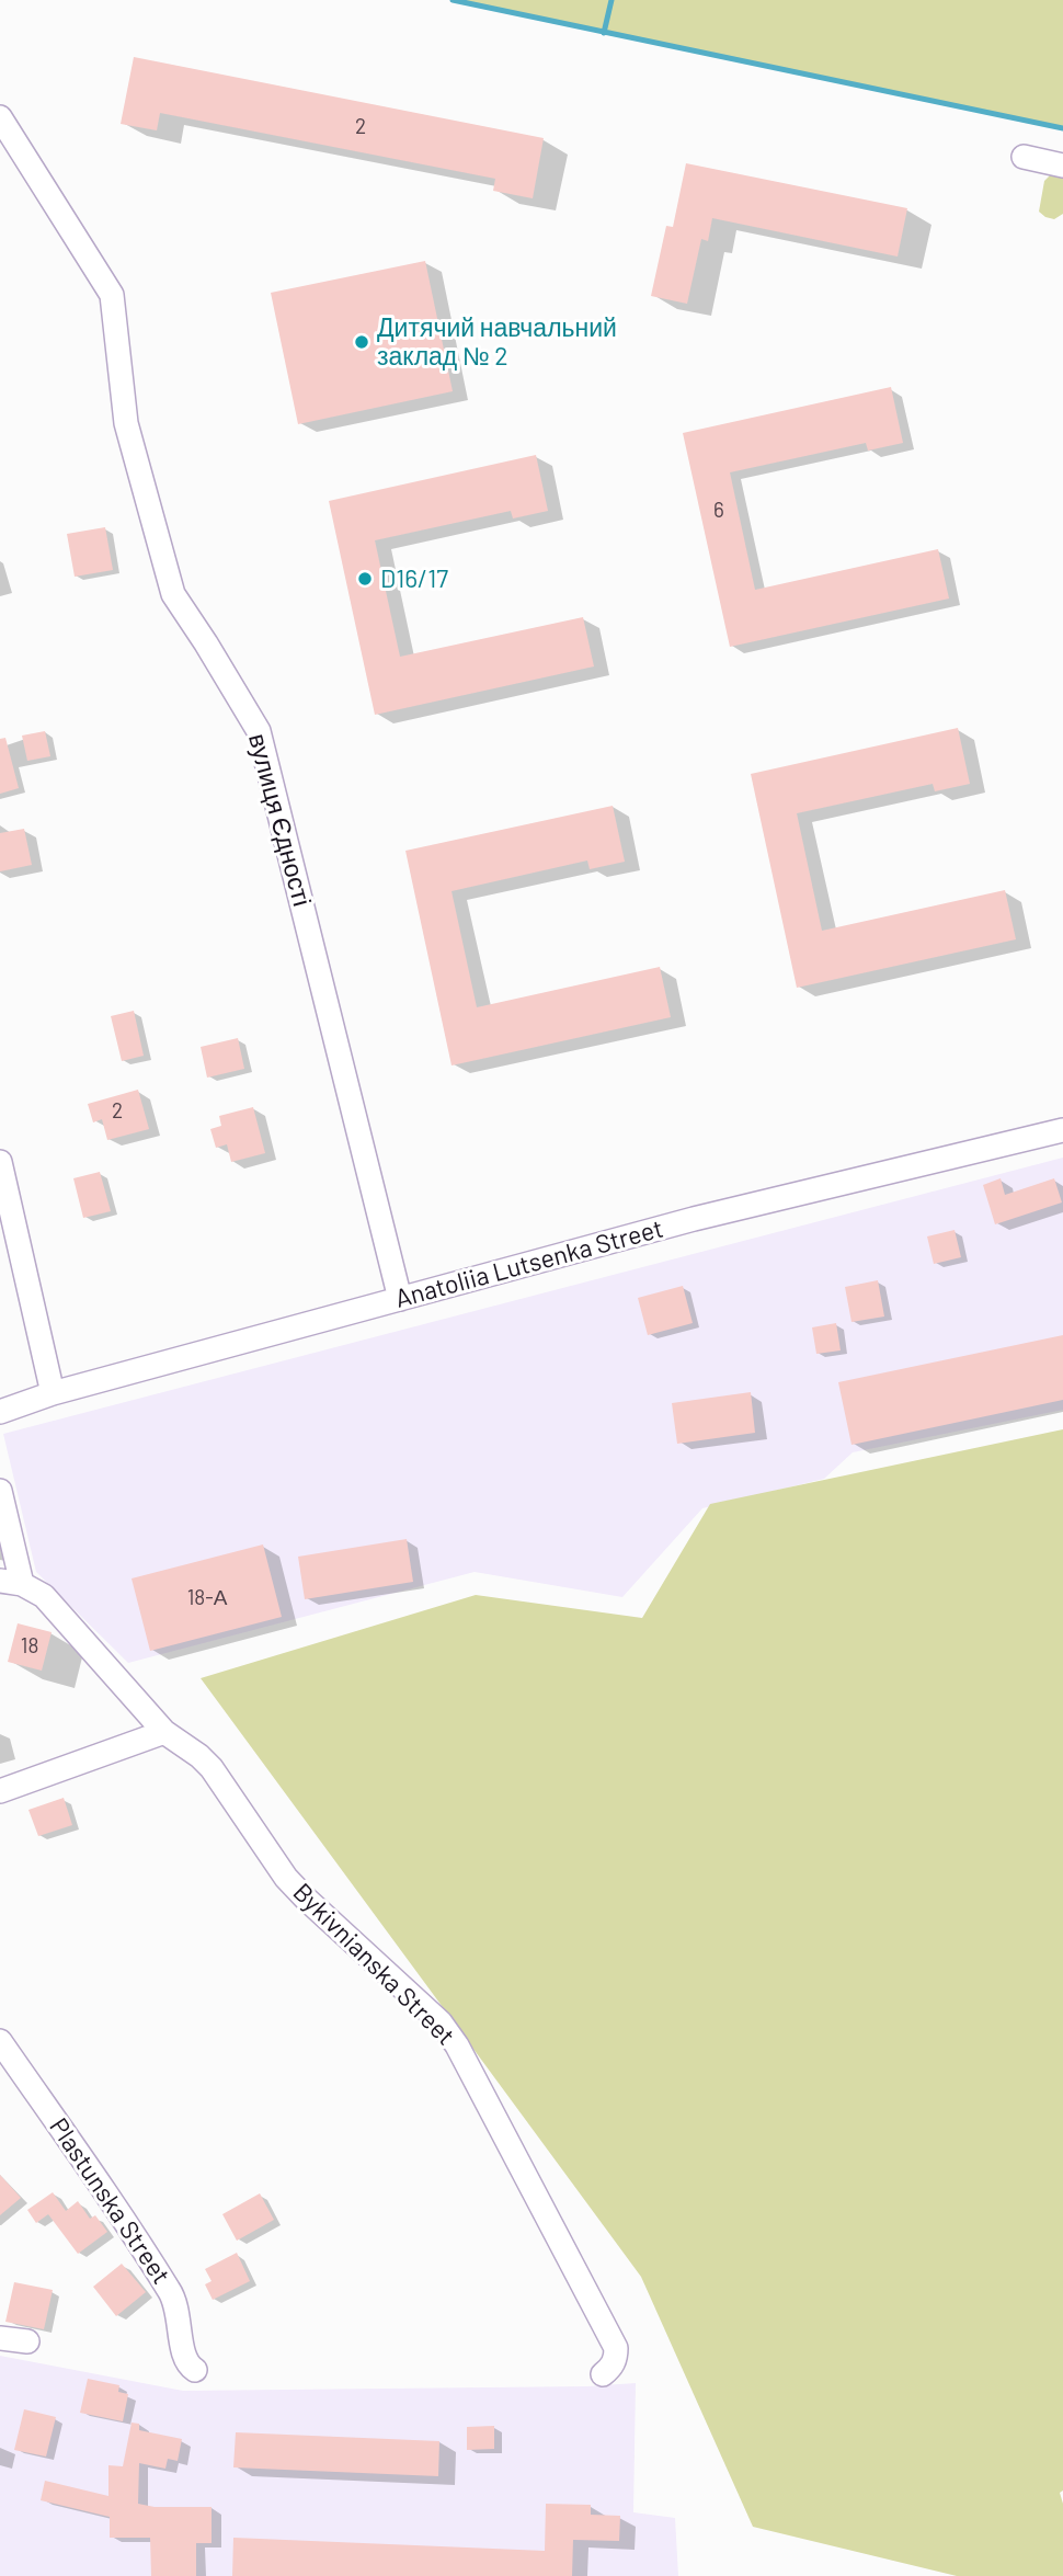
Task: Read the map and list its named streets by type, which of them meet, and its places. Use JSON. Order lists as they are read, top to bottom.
{
  "streets": {
    "street": [
      "вулиця Єдності",
      "Anatoliia Lutsenka Street",
      "Bykivnianska Street",
      "Plastunska Street"
    ]
  },
  "crossings": [
    ["вулиця Єдності", "Anatoliia Lutsenka Street"]
  ],
  "places": ["Дитячий навчальний заклад № 2", "D16/17"],
  "house_numbers": [
    "2",
    "6",
    "2",
    "18-А",
    "18"
  ]
}
